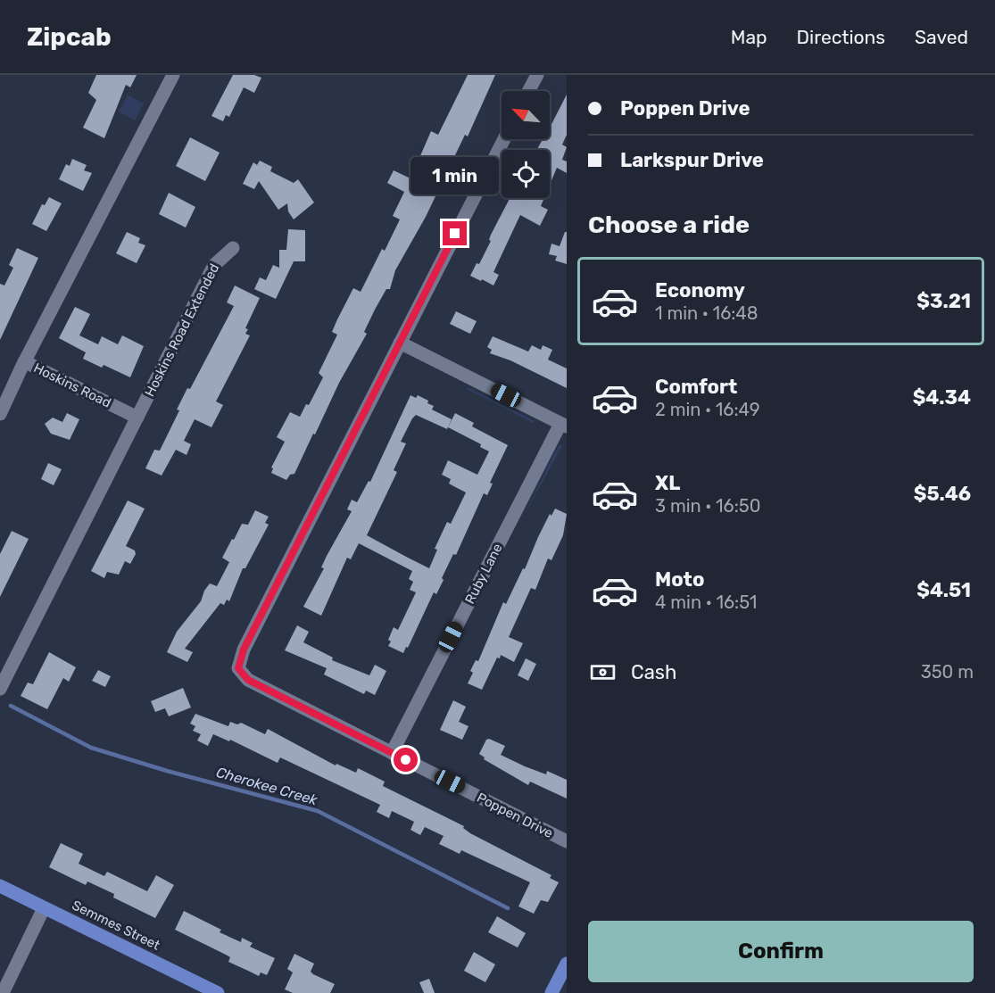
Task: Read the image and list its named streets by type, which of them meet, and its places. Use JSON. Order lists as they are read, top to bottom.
{
  "streets": {
    "main road": ["Semmes Street"],
    "street": [
      "Hoskins Road Extended",
      "Hoskins Road",
      "Ruby Lane",
      "Poppen Drive"
    ]
  },
  "crossings": [
    ["Hoskins Road Extended", "Hoskins Road"],
    ["Ruby Lane", "Poppen Drive"]
  ],
  "water": ["Cherokee Creek"],
  "north": "top left",
  "page": {
    "header": "Zipcab",
    "nav": ["Map", "Directions", "Saved"],
    "banner": ["Poppen Drive", "Larkspur Drive"],
    "bubble": "1 min",
    "heading": "Choose a ride",
    "list": [
      {
        "name": "Economy",
        "note": "1 min · 16:48",
        "value": "$3.21"
      },
      {
        "name": "Comfort",
        "note": "2 min · 16:49",
        "value": "$4.34"
      },
      {
        "name": "XL",
        "note": "3 min · 16:50",
        "value": "$5.46"
      },
      {
        "name": "Moto",
        "note": "4 min · 16:51",
        "value": "$4.51"
      }
    ],
    "pay": ["Cash", "350 m"],
    "buttons": "Confirm"
  }
}
